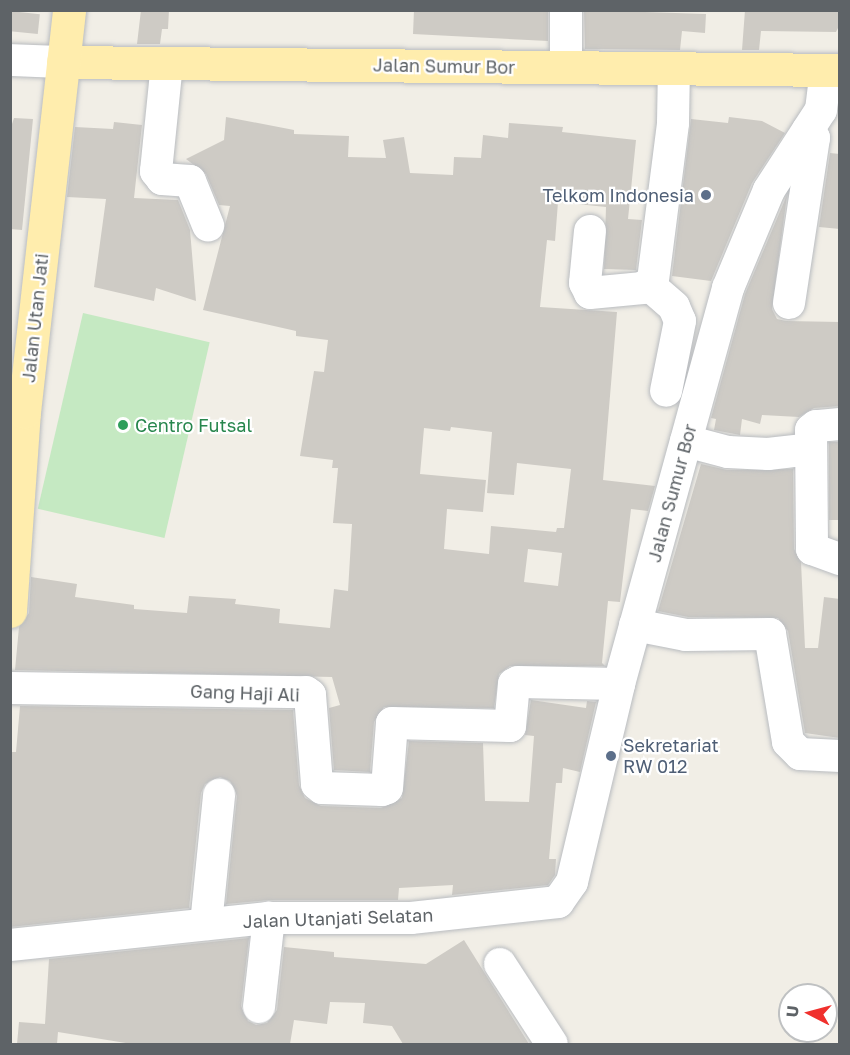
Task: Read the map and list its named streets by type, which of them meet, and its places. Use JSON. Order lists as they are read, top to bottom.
{
  "streets": {
    "main road": ["Jalan Sumur Bor", "Jalan Utan Jati"],
    "street": ["Gang Haji Ali", "Jalan Utanjati Selatan"]
  },
  "crossings": [
    ["Jalan Sumur Bor", "Jalan Utan Jati"],
    ["Jalan Sumur Bor", "Gang Haji Ali"],
    ["Jalan Sumur Bor", "Jalan Utanjati Selatan"]
  ],
  "places": ["Telkom Indonesia", "Centro Futsal", "Sekretariat RW 012"],
  "north": "left"
}
